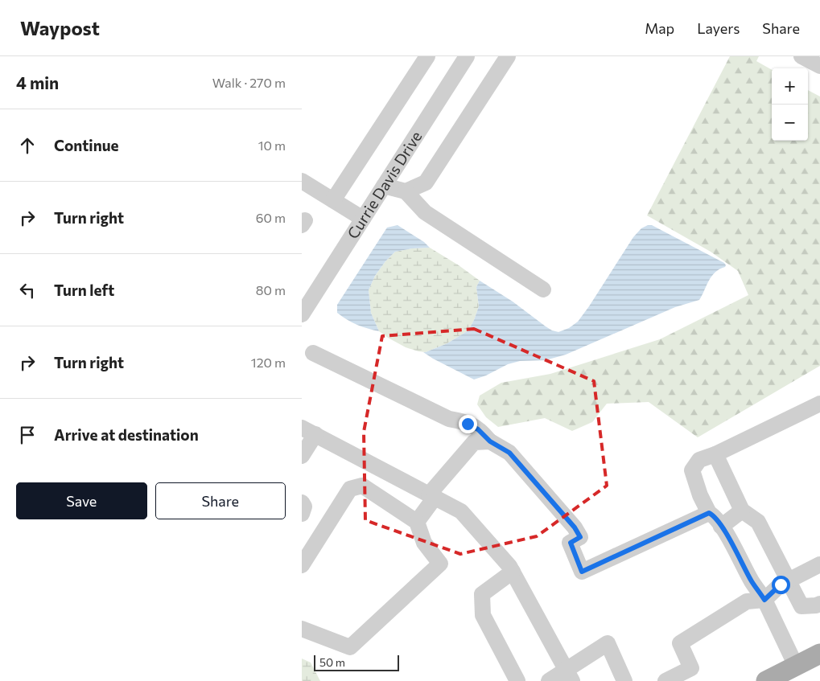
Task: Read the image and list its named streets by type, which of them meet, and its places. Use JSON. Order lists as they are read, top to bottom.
{
  "streets": {
    "street": ["Currie Davis Drive"]
  },
  "scale_bar": "50 m",
  "page": {
    "header": "Waypost",
    "nav": ["Map", "Layers", "Share"],
    "heading": ["4 min", "Walk · 270 m"],
    "map_buttons": ["+", "−"],
    "list": [
      ["Continue", "10 m"],
      ["Turn right", "60 m"],
      ["Turn left", "80 m"],
      ["Turn right", "120 m"],
      "Arrive at destination"
    ],
    "buttons": ["Save", "Share"],
    "scale": "50 m"
  }
}
